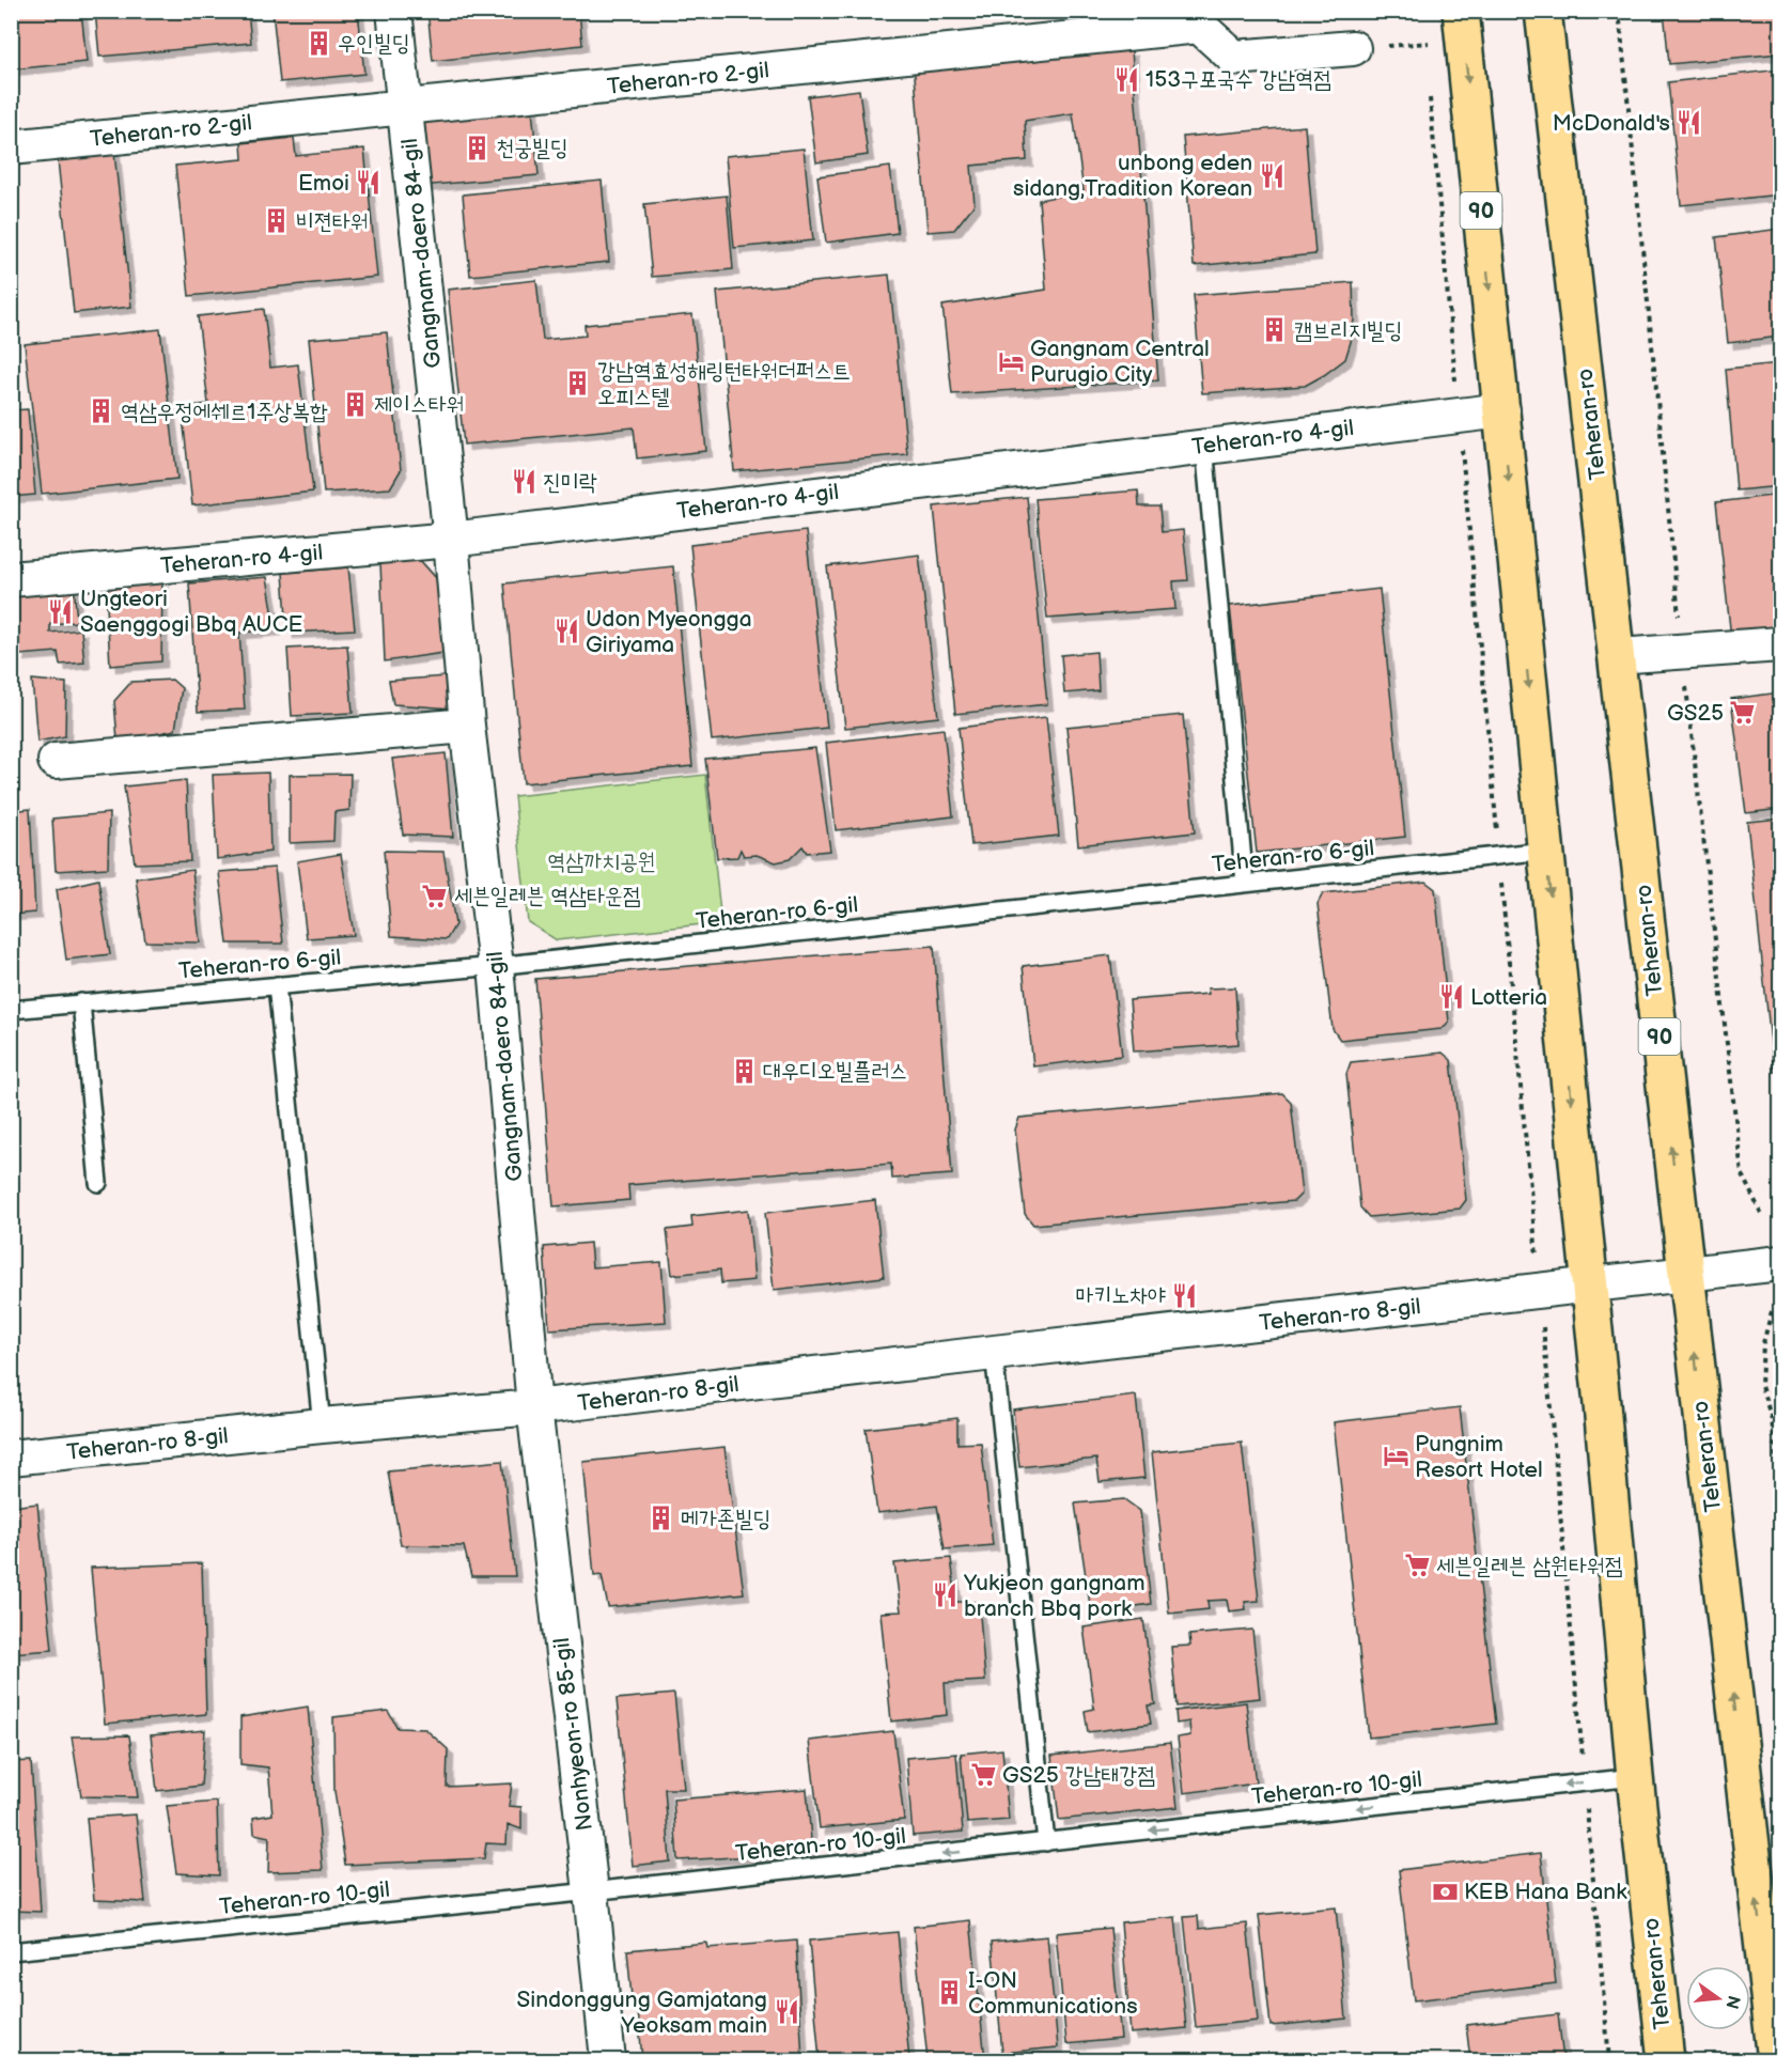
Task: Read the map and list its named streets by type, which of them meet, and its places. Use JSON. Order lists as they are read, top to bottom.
{
  "streets": {
    "main road": ["90", "Teheran-ro"],
    "street": [
      "Teheran-ro 2-gil",
      "Gangnam-daero 84-gil",
      "Teheran-ro 4-gil",
      "Teheran-ro 8-gil",
      "Nonhyeon-ro 85-gil"
    ],
    "lane": ["Teheran-ro 6-gil", "Teheran-ro 10-gil"]
  },
  "crossings": [
    ["Teheran-ro 2-gil", "Gangnam-daero 84-gil"],
    ["Gangnam-daero 84-gil", "Teheran-ro 4-gil"],
    ["Gangnam-daero 84-gil", "Teheran-ro 6-gil"],
    ["Gangnam-daero 84-gil", "Teheran-ro 8-gil"],
    ["Gangnam-daero 84-gil", "Nonhyeon-ro 85-gil"],
    ["Teheran-ro", "Teheran-ro 4-gil"],
    ["Teheran-ro", "Teheran-ro 6-gil"],
    ["Teheran-ro", "Teheran-ro 8-gil"],
    ["Teheran-ro", "Teheran-ro 10-gil"],
    ["Teheran-ro 8-gil", "Nonhyeon-ro 85-gil"],
    ["Nonhyeon-ro 85-gil", "Teheran-ro 10-gil"]
  ],
  "one_way": ["Teheran-ro 10-gil"],
  "parks": ["역삼까치공원"],
  "places": {
    "building": [
      "우인빌딩",
      "천궁빌딩",
      "비젼타워",
      "캠브리지빌딩",
      "강남역효성해링턴타워더퍼스트 오피스텔",
      "제이스타워",
      "역삼우정에쉐르1주상복합",
      "대우디오빌플러스",
      "메가존빌딩",
      "I-ON Communications"
    ],
    "restaurant": [
      "153구포국수 강남역점",
      "McDonald's",
      "unbong eden sidang,Tradition Korean",
      "Emoi",
      "진미락",
      "Ungteori Saenggogi Bbq AUCE",
      "Udon Myeongga Giriyama",
      "Lotteria",
      "마키노차야",
      "Yukjeon gangnam branch Bbq pork",
      "Sindonggung Gamjatang Yeoksam main"
    ],
    "hotel": ["Gangnam Central Purugio City", "Pungnim Resort Hotel"],
    "supermarket": [
      "GS25",
      "세븐일레븐 역삼타운점",
      "세븐일레븐 삼원타워점",
      "GS25 강남태강점"
    ],
    "bank": ["KEB Hana Bank"]
  },
  "north": "right"
}
